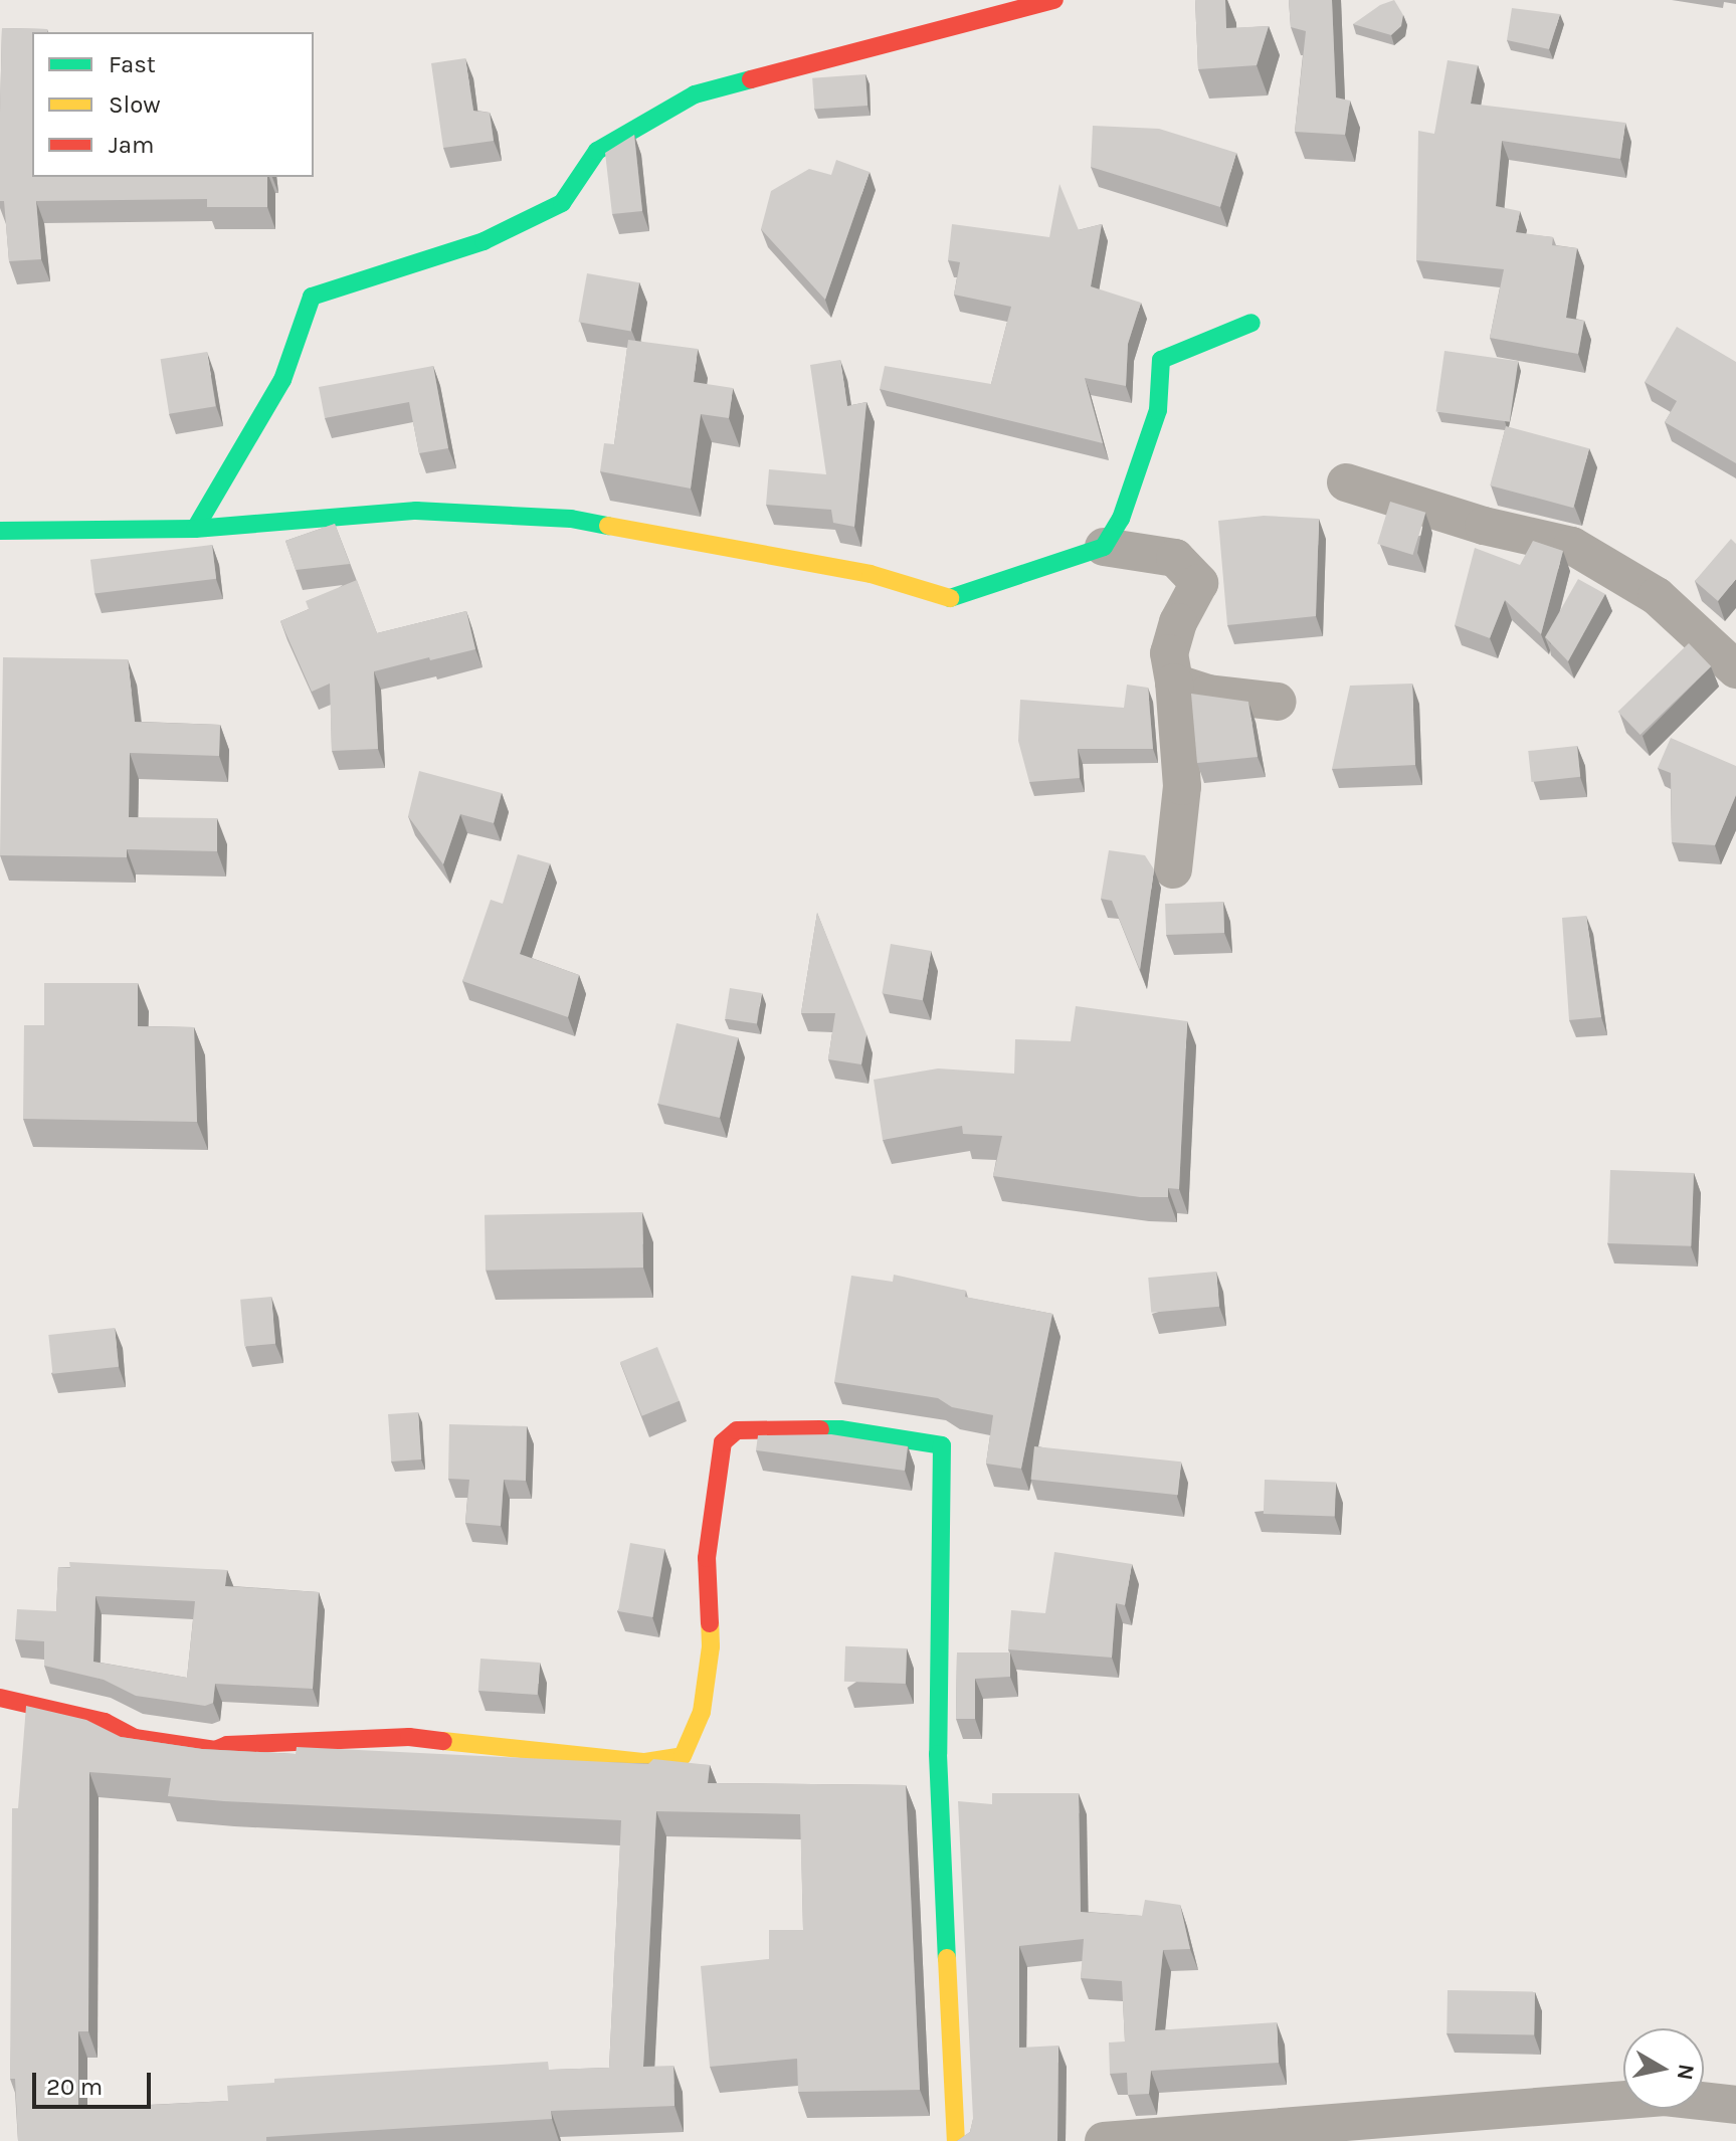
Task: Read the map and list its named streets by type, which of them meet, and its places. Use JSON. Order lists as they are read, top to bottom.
{
  "legend": ["Fast", "Slow", "Jam"],
  "scale_bar": "20 m",
  "north": "right"
}
